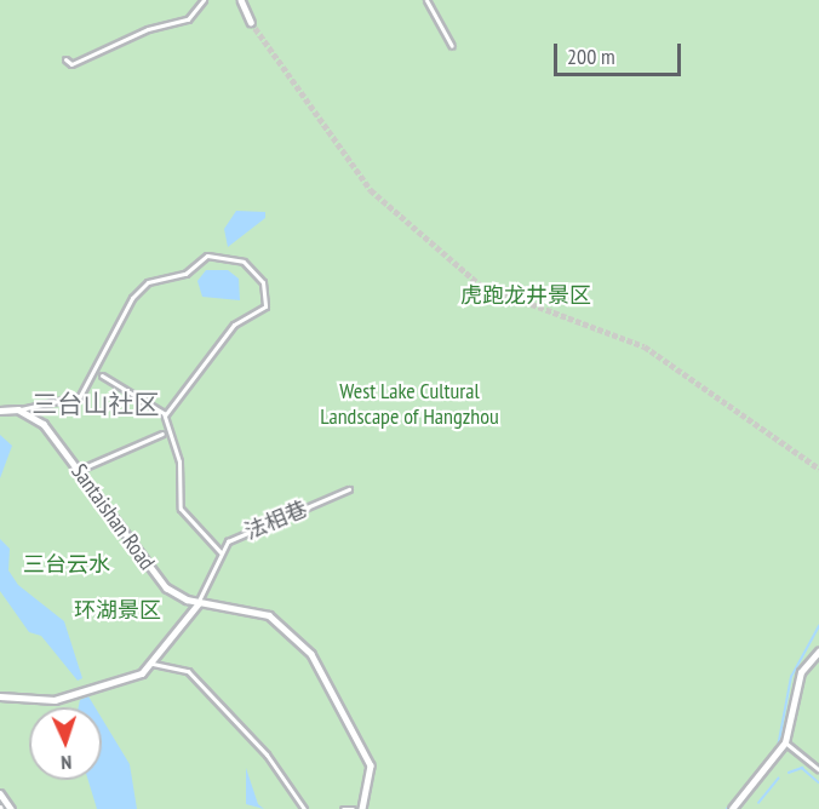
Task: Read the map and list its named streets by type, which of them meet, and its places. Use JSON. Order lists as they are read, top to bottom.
{
  "streets": {
    "street": ["Santaishan Road", "法相巷"]
  },
  "crossings": [
    ["Santaishan Road", "法相巷"]
  ],
  "districts": ["三台山社区"],
  "parks": [
    "虎跑龙井景区",
    "West Lake Cultural Landscape of Hangzhou",
    "三台云水",
    "环湖景区"
  ],
  "scale_bar": "200 m",
  "north": "bottom"
}
